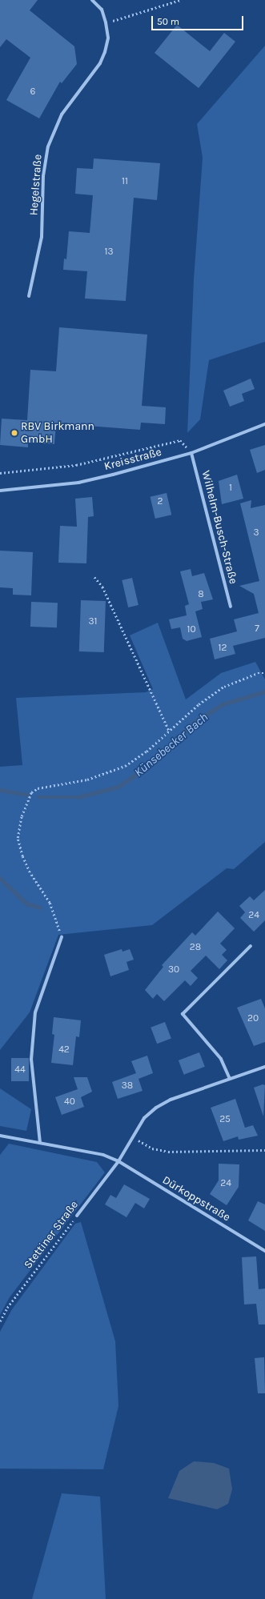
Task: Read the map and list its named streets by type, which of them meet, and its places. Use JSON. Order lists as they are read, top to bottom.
{
  "streets": {
    "street": [
      "Hegelstraße",
      "Kreisstraße",
      "Wilhelm-Busch-Straße",
      "Dürkoppstraße",
      "Stettiner Straße"
    ]
  },
  "crossings": [
    ["Kreisstraße", "Wilhelm-Busch-Straße"],
    ["Dürkoppstraße", "Stettiner Straße"]
  ],
  "water": ["Künsebecker Bach"],
  "places": ["RBV Birkmann GmbH"],
  "house_numbers": [
    "6",
    "11",
    "13",
    "1",
    "2",
    "3",
    "8",
    "31",
    "7",
    "10",
    "12",
    "24",
    "28",
    "30",
    "20",
    "42",
    "44",
    "38",
    "40",
    "25",
    "24"
  ],
  "scale_bar": "50 m"
}
